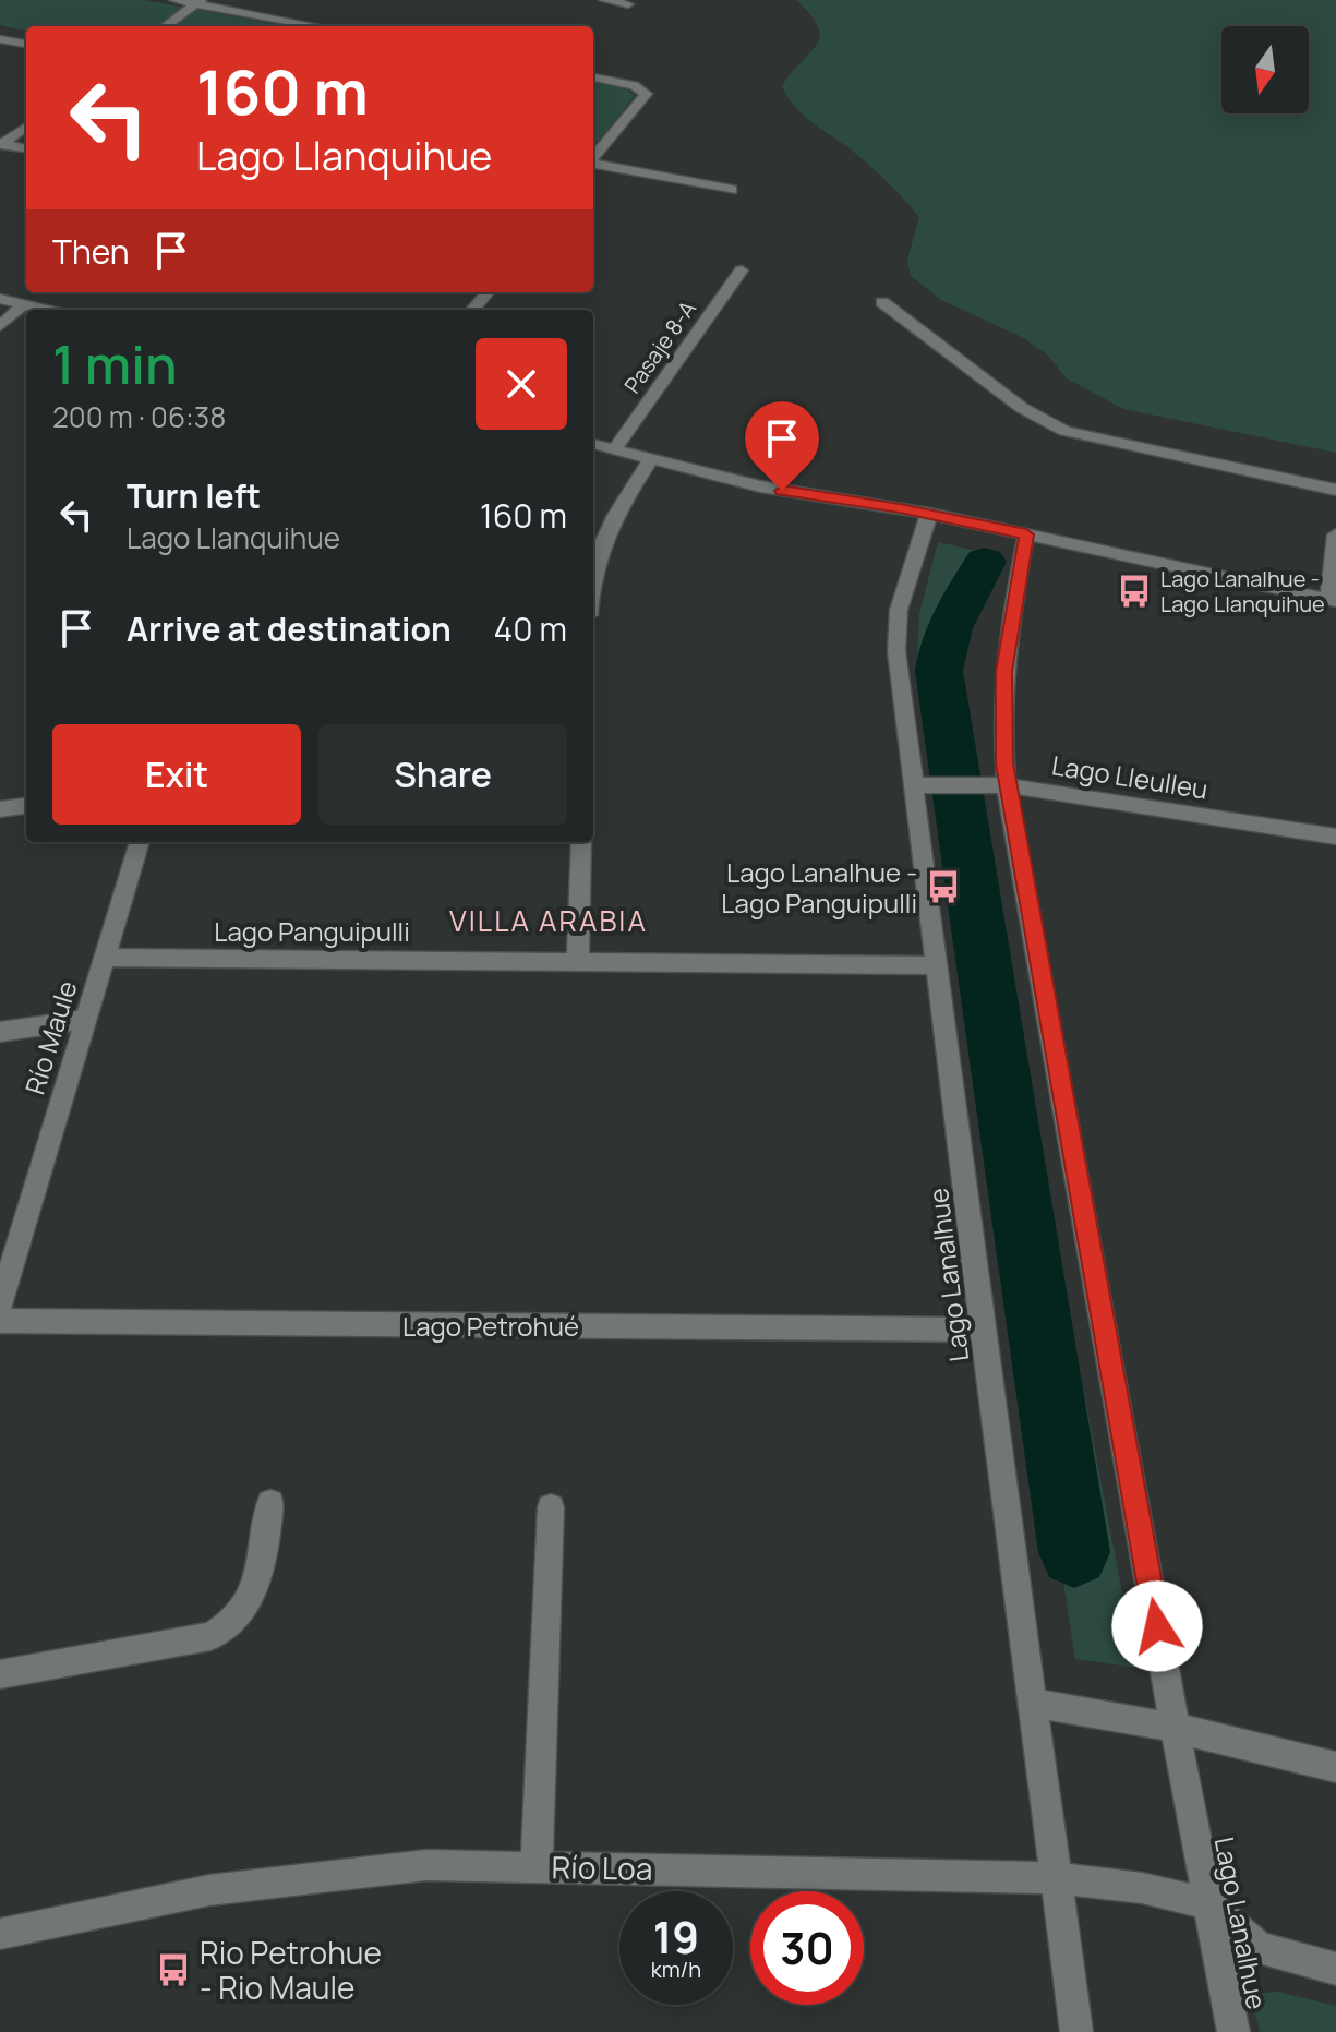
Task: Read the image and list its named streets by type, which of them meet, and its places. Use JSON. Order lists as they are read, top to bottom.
{
  "streets": {
    "street": [
      "Pasaje 8-A",
      "Lago Lleulleu",
      "Lago Panguipulli",
      "Río Maule",
      "Lago Lanalhue",
      "Lago Petrohué",
      "Río Loa"
    ]
  },
  "crossings": [
    ["Lago Lleulleu", "Lago Lanalhue"],
    ["Lago Panguipulli", "Río Maule"],
    ["Lago Panguipulli", "Lago Lanalhue"],
    ["Lago Lanalhue", "Lago Petrohué"],
    ["Lago Lanalhue", "Río Loa"]
  ],
  "districts": ["VILLA ARABIA"],
  "places": {
    "bus stop": ["Lago Lanalhue - Lago Llanquihue", "Lago Lanalhue - Lago Panguipulli", "Rio Petrohue - Rio Maule"]
  },
  "north": "bottom",
  "page": {
    "turn": ["160 m", "Lago Llanquihue"],
    "then": "Then",
    "heading": ["1 min", "200 m · 06:38"],
    "list": [
      {
        "name": "Turn left",
        "note": "Lago Llanquihue",
        "value": "160 m"
      },
      {
        "name": "Arrive at destination",
        "value": "40 m"
      }
    ],
    "buttons": ["Exit", "Share"],
    "speed": "19 km/h",
    "limit": "30"
  }
}
